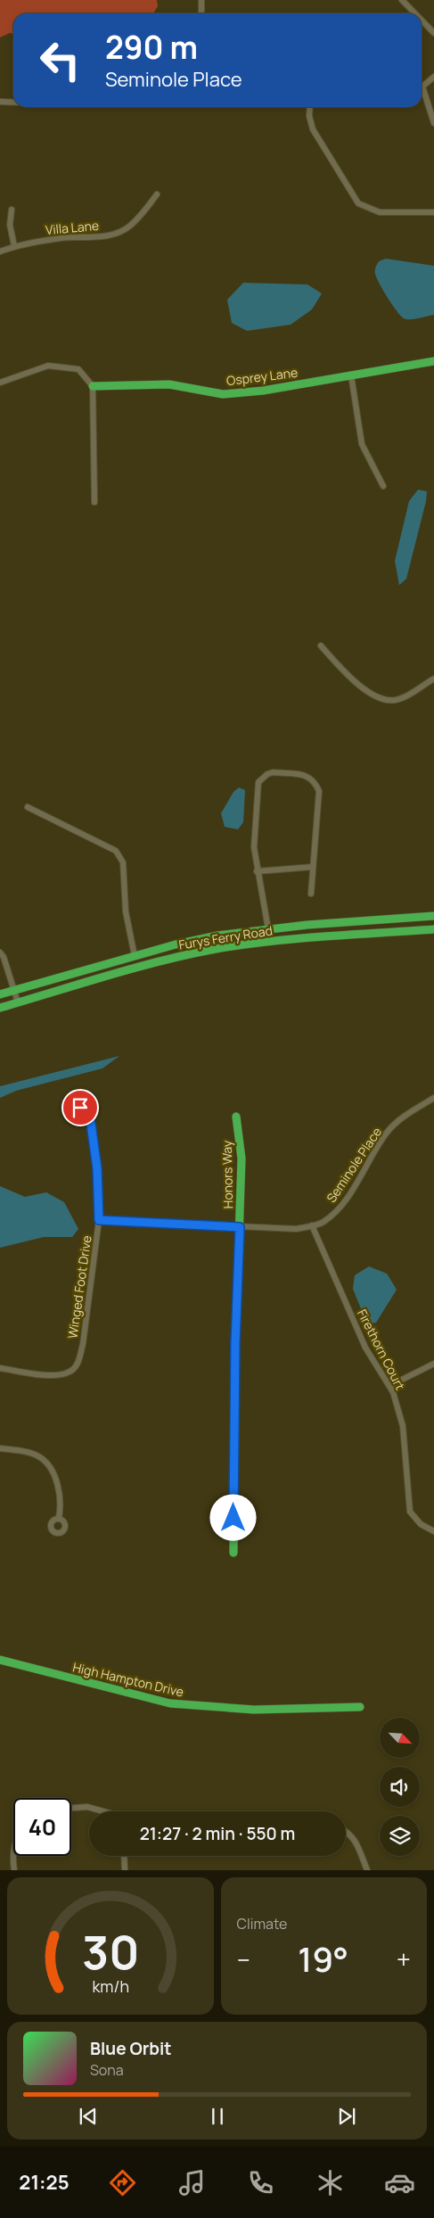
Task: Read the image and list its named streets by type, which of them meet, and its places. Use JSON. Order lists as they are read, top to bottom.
{
  "streets": {
    "street": [
      "Villa Lane",
      "Osprey Lane",
      "Furys Ferry Road",
      "Seminole Place",
      "Honors Way",
      "Winged Foot Drive",
      "Firethorn Court",
      "High Hampton Drive"
    ]
  },
  "crossings": [
    ["Seminole Place", "Honors Way"],
    ["Seminole Place", "Winged Foot Drive"],
    ["Seminole Place", "Firethorn Court"]
  ],
  "north": "bottom right",
  "page": {
    "turn": ["290 m", "Seminole Place"],
    "limit": "40",
    "trip": "21:27 · 2 min · 550 m",
    "tile": "Climate",
    "heat": ["−", "19°", "+"],
    "song": ["Blue Orbit", "Sona"],
    "tabs": "21:25",
    "gauge": ["30", "km/h"]
  }
}
